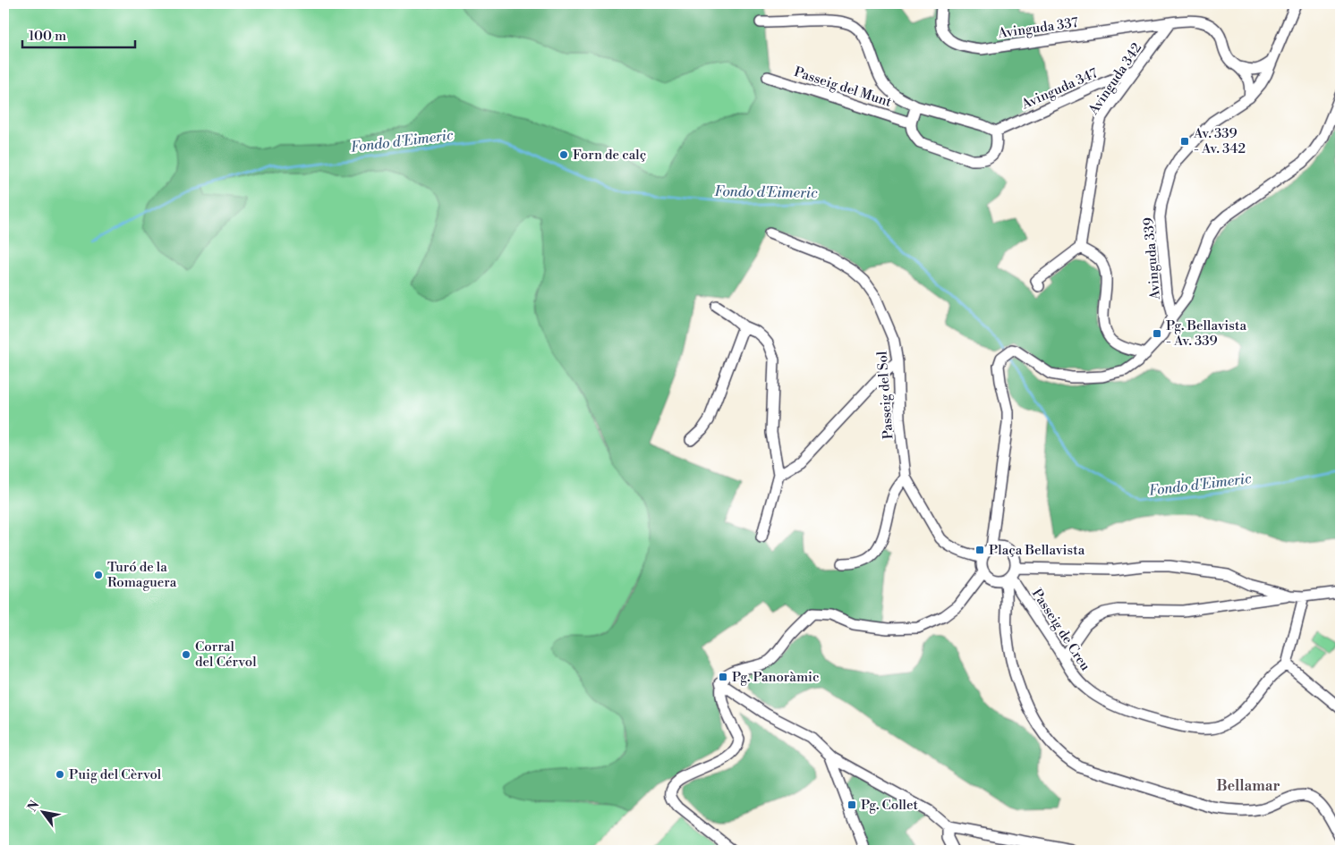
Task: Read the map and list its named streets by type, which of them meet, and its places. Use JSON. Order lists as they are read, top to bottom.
{
  "streets": {
    "street": [
      "Avinguda 337",
      "Avinguda 342",
      "Passeig del Munt",
      "Avinguda 347",
      "Avinguda 339",
      "Passeig del Sol",
      "Passeig de Creu"
    ]
  },
  "crossings": [
    ["Avinguda 337", "Avinguda 342"],
    ["Avinguda 342", "Avinguda 347"],
    ["Passeig del Sol", "Passeig de Creu"]
  ],
  "districts": ["Bellamar"],
  "water": ["Fondo d'Eimeric"],
  "places": {
    "transit": [
      "Av. 339 - Av. 342",
      "Pg. Bellavista - Av. 339",
      "Plaça Bellavista",
      "Pg. Panoràmic",
      "Pg. Collet"
    ],
    "other": [
      "Forn de calç",
      "Turó de la Romaguera",
      "Corral del Cérvol",
      "Puig del Cèrvol"
    ]
  },
  "scale_bar": "100 m",
  "north": "top left"
}
